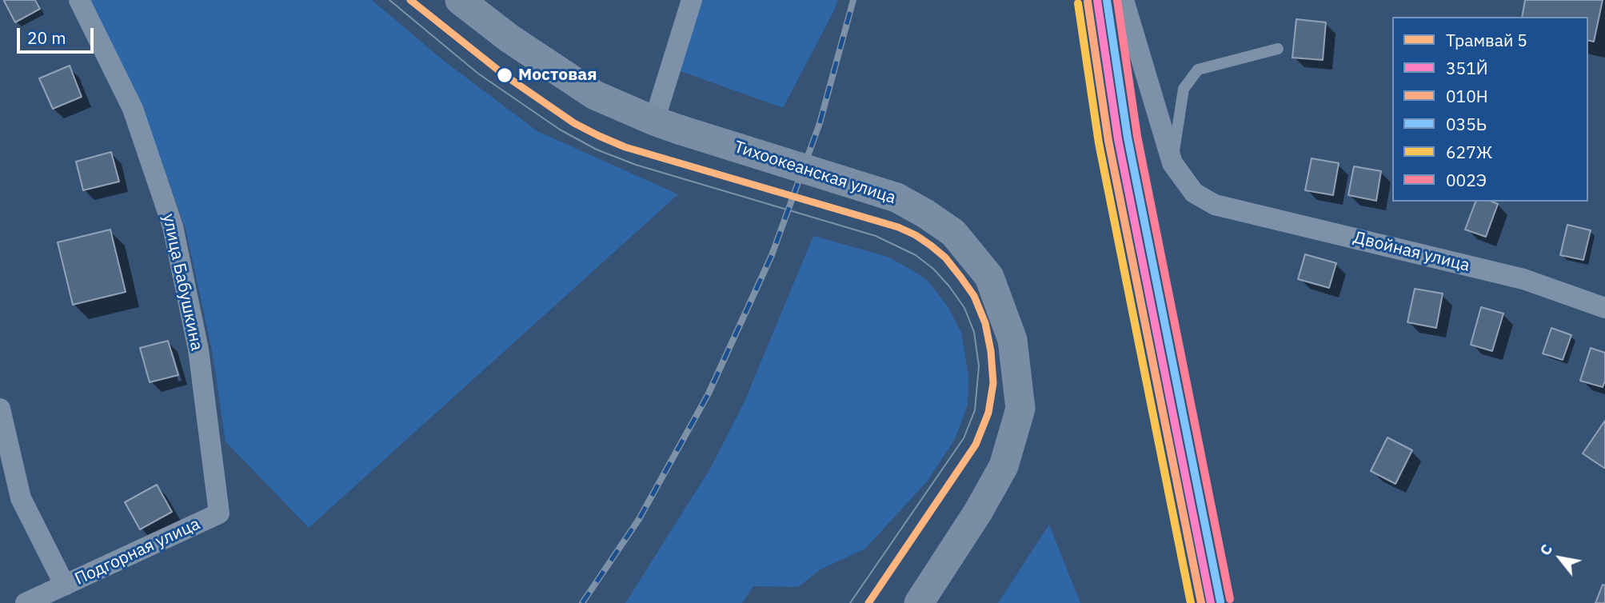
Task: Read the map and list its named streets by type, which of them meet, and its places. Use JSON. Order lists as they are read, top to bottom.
{
  "streets": {
    "main road": ["Тихоокеанская улица"],
    "street": ["Двойная улица", "улица Бабушкина", "Подгорная улица"]
  },
  "crossings": [
    ["улица Бабушкина", "Подгорная улица"]
  ],
  "places": ["Мостовая"],
  "lines": [
    "tram line 5",
    "transit line 351Й",
    "transit line 035Ь",
    "transit line 002Э",
    "transit line 010Н",
    "transit line 627Ж"
  ],
  "legend": [
    "Трамвай 5",
    "351Й",
    "010Н",
    "035Ь",
    "627Ж",
    "002Э"
  ],
  "scale_bar": "20 m",
  "north": "top left"
}
